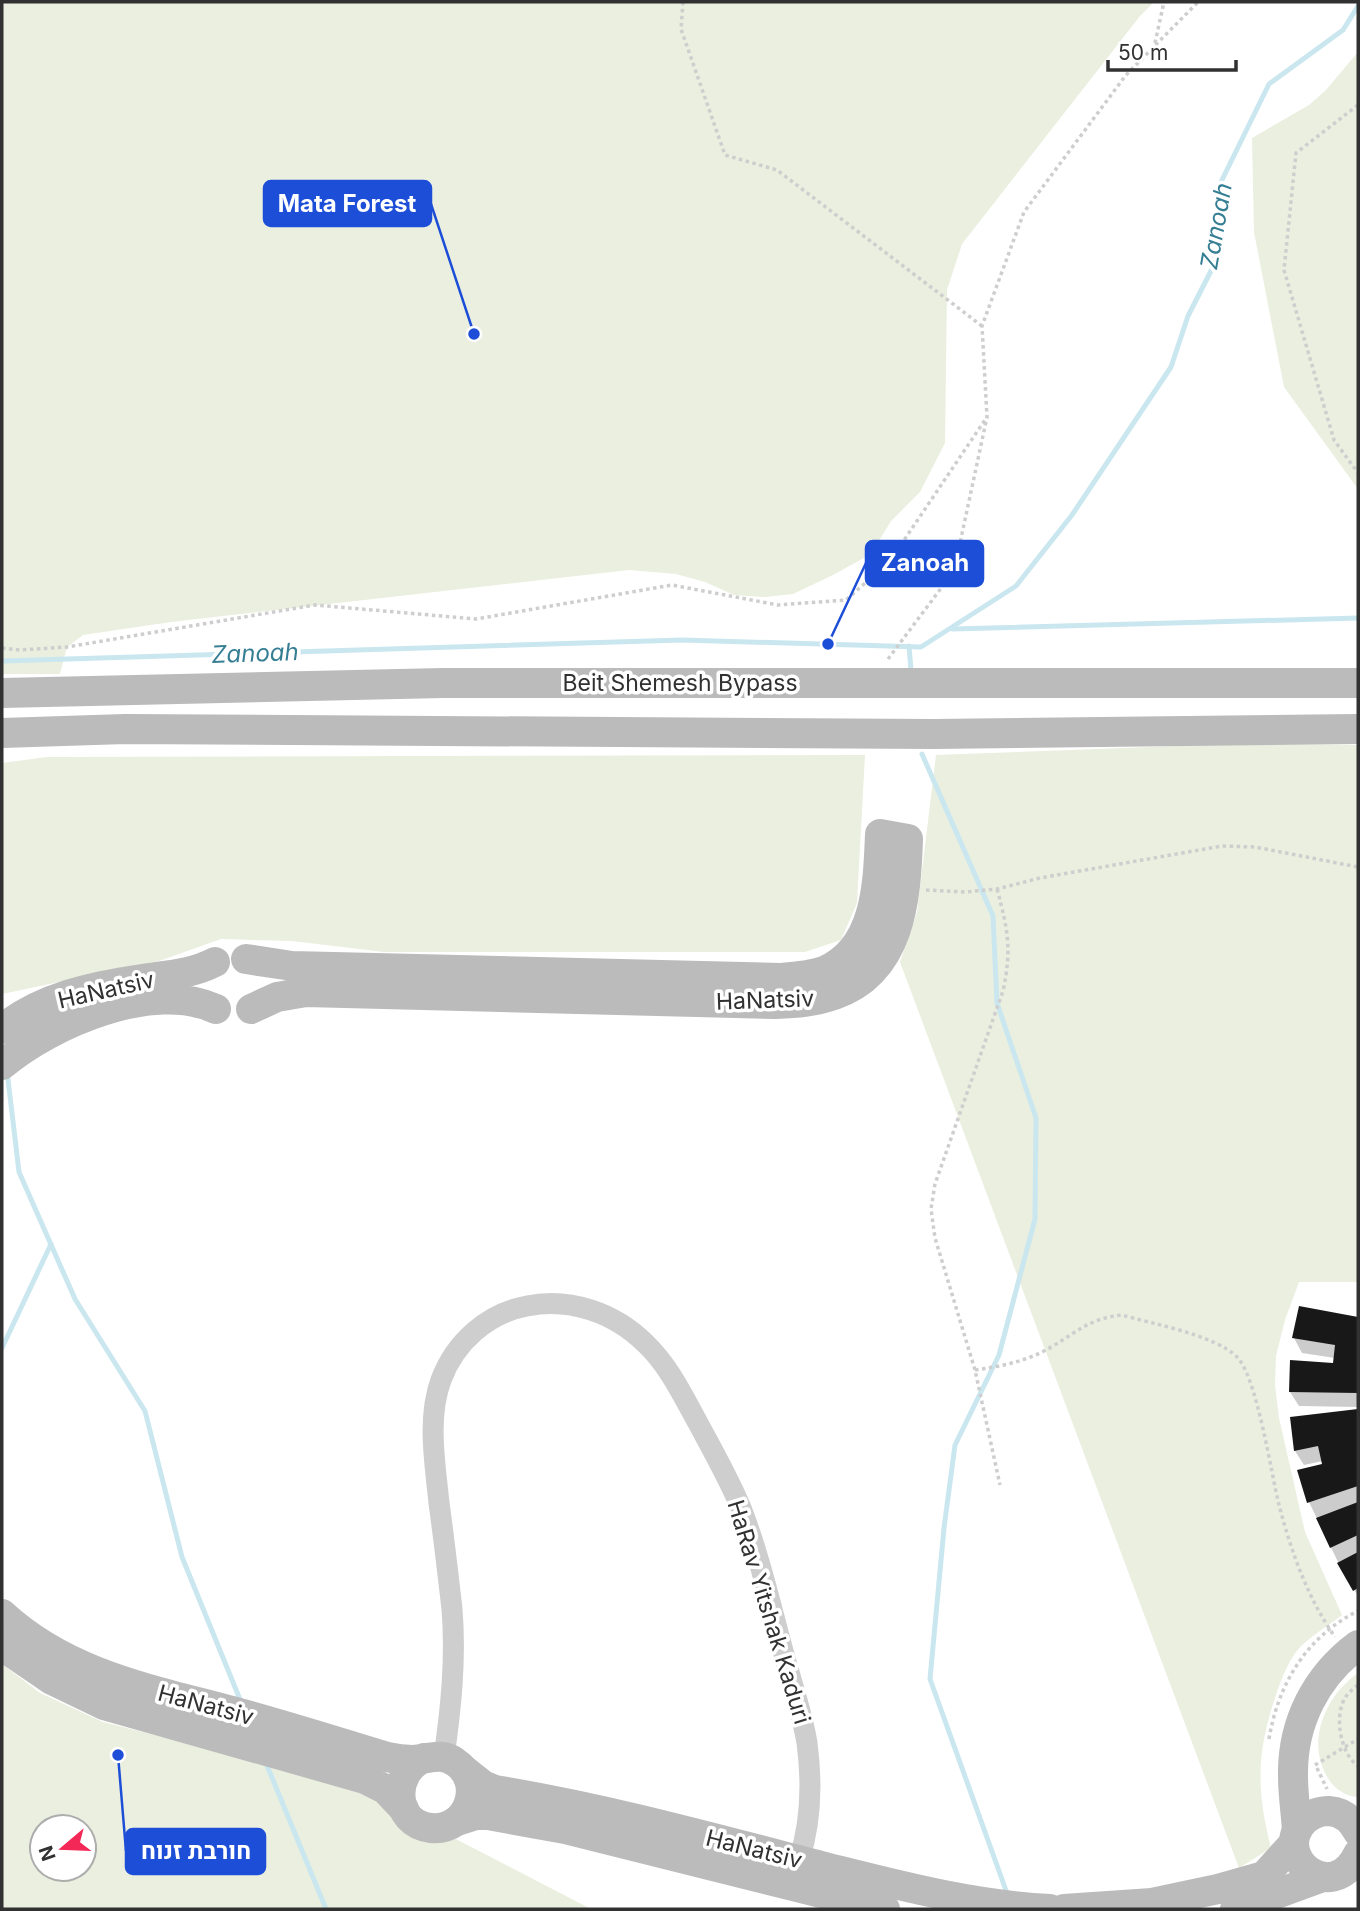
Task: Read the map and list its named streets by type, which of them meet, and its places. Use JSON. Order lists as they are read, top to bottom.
{
  "streets": {
    "street": ["Beit Shemesh Bypass", "HaNatsiv", "HaRav Yitshak Kaduri"]
  },
  "crossings": [
    ["HaNatsiv", "HaRav Yitshak Kaduri"]
  ],
  "water": ["Zanoah"],
  "places": ["Mata Forest", "Zanoah", "חורבת זנוח"],
  "scale_bar": "50 m",
  "north": "left"
}
